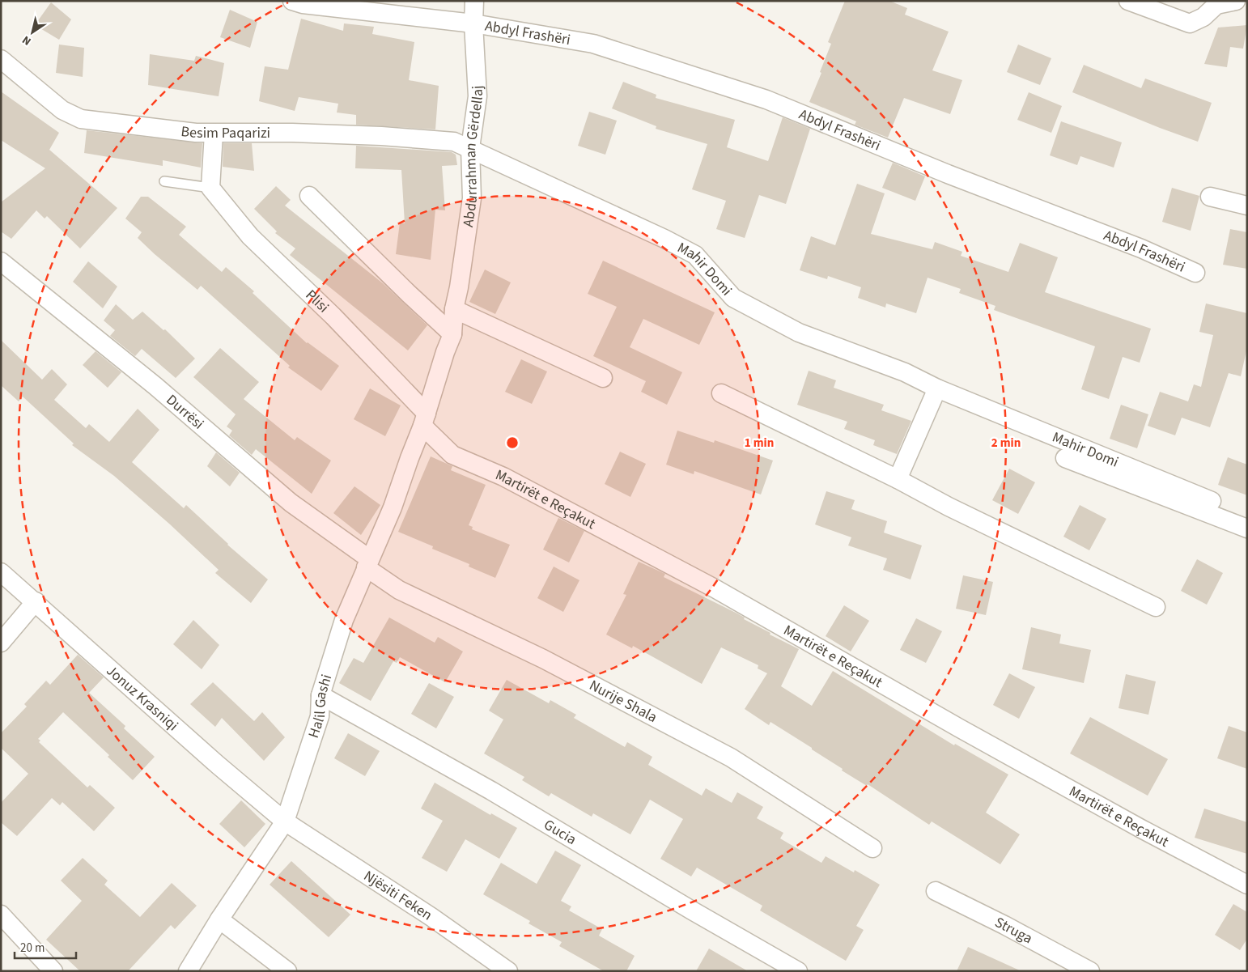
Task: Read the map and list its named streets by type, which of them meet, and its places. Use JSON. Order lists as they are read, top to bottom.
{
  "streets": {
    "street": [
      "Abdyl Frashëri",
      "Besim Paqarizi",
      "Abdurrahman Gërdellaj",
      "Mahir Domi",
      "Plisi",
      "Durrësi",
      "Martirët e Reçakut",
      "Jonuz Krasniqi",
      "Nurije Shala",
      "Halil Gashi",
      "Gucia",
      "Njësiti Feken",
      "Struga"
    ]
  },
  "crossings": [
    ["Abdyl Frashëri", "Abdurrahman Gërdellaj"],
    ["Besim Paqarizi", "Abdurrahman Gërdellaj"],
    ["Besim Paqarizi", "Mahir Domi"],
    ["Abdurrahman Gërdellaj", "Mahir Domi"],
    ["Abdurrahman Gërdellaj", "Plisi"],
    ["Abdurrahman Gërdellaj", "Martirët e Reçakut"],
    ["Abdurrahman Gërdellaj", "Halil Gashi"],
    ["Plisi", "Martirët e Reçakut"],
    ["Plisi", "Halil Gashi"],
    ["Durrësi", "Nurije Shala"],
    ["Durrësi", "Halil Gashi"],
    ["Martirët e Reçakut", "Halil Gashi"],
    ["Jonuz Krasniqi", "Halil Gashi"],
    ["Jonuz Krasniqi", "Njësiti Feken"],
    ["Nurije Shala", "Halil Gashi"],
    ["Halil Gashi", "Gucia"],
    ["Halil Gashi", "Njësiti Feken"]
  ],
  "scale_bar": "20 m",
  "north": "bottom left",
  "rings": ["1 min", "2 min"]
}
